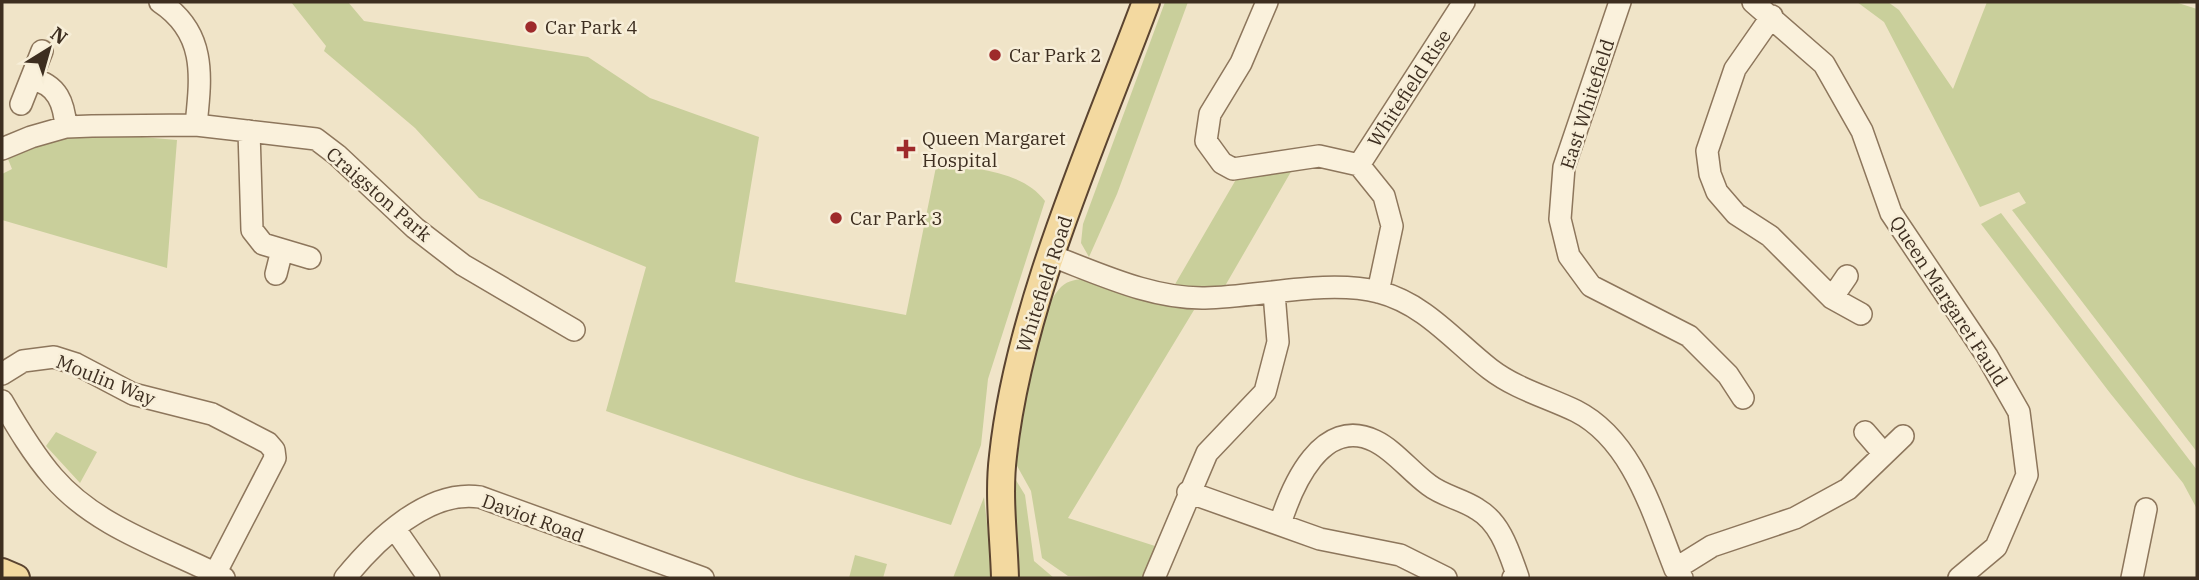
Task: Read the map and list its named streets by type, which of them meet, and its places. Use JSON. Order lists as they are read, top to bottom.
{
  "streets": {
    "main road": ["Whitefield Road"],
    "street": [
      "Whitefield Rise",
      "East Whitefield",
      "Craigston Park",
      "Queen Margaret Fauld",
      "Moulin Way",
      "Daviot Road"
    ]
  },
  "places": {
    "other": ["Car Park 4", "Car Park 2", "Car Park 3"],
    "health": ["Queen Margaret Hospital"]
  },
  "north": "top right"
}
